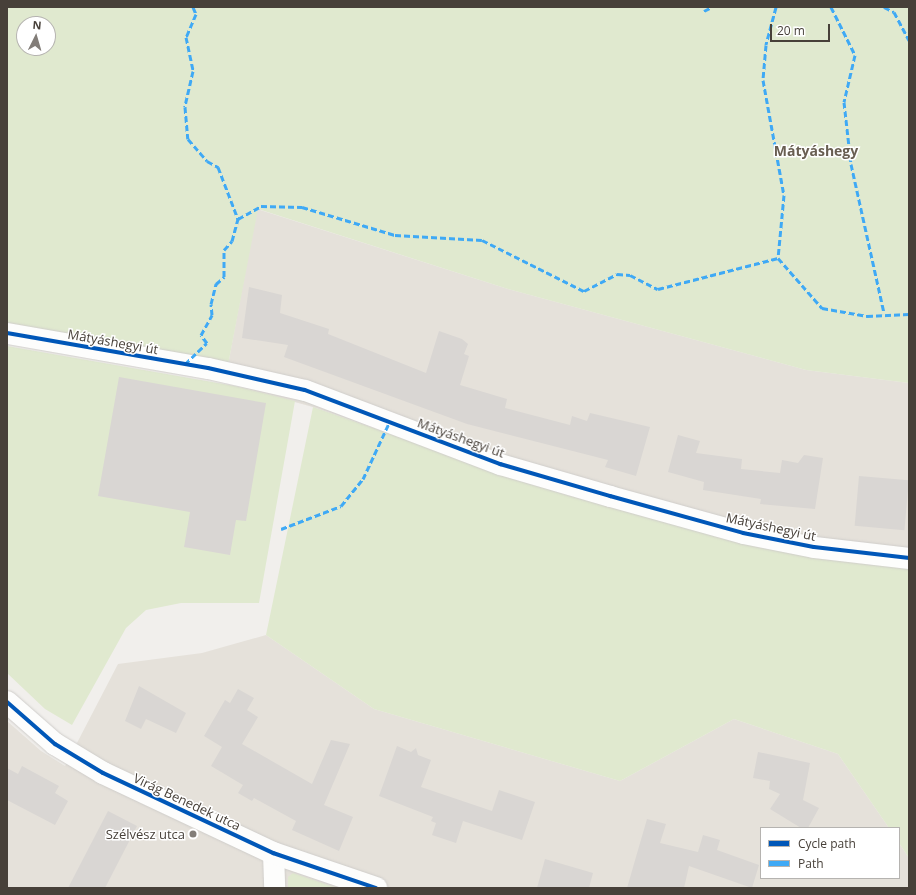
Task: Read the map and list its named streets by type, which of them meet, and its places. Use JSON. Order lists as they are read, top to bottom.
{
  "streets": {
    "street": ["Mátyáshegyi út", "Virág Benedek utca"]
  },
  "districts": ["Mátyáshegy"],
  "places": ["Szélvész utca"],
  "legend": ["Cycle path", "Path"],
  "scale_bar": "20 m",
  "north": "top"
}
